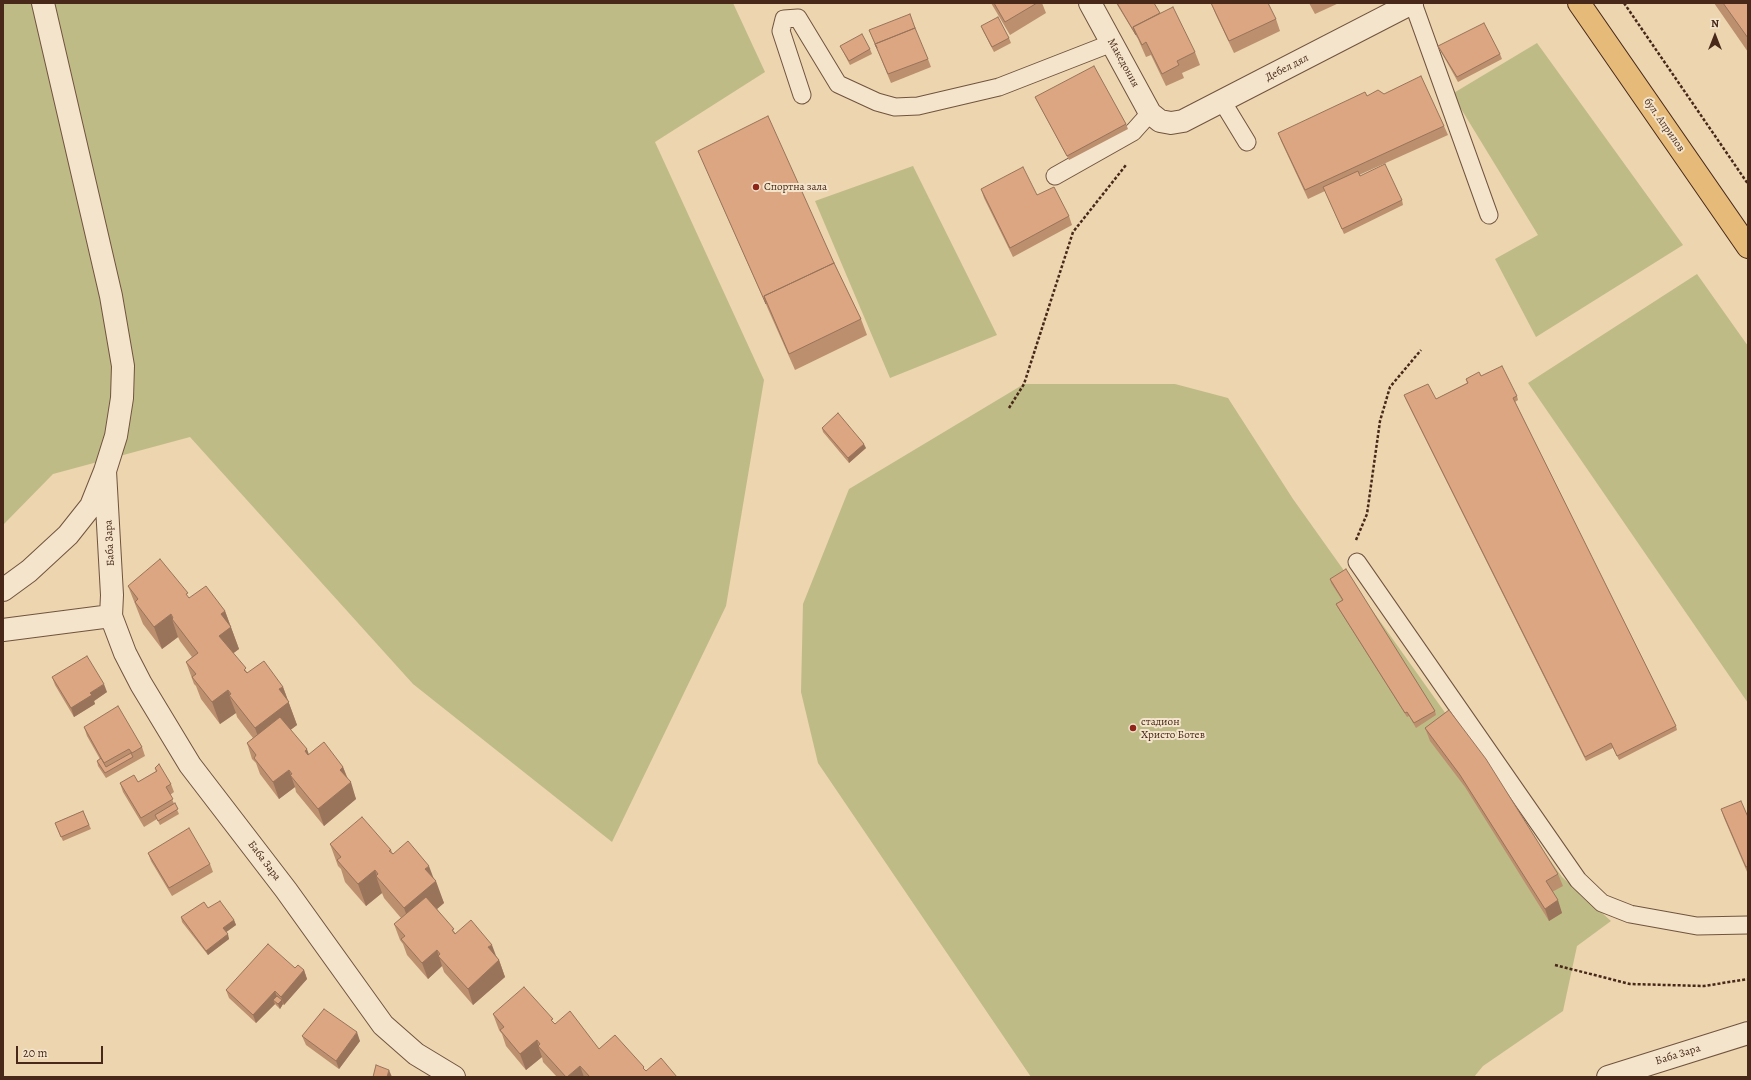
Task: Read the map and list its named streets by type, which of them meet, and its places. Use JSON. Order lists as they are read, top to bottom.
{
  "streets": {
    "main road": ["бул. Априлов"],
    "street": ["Македония", "Дебел дял", "Баба Зара"]
  },
  "crossings": [
    ["Македония", "Дебел дял"]
  ],
  "places": ["Спортна зала", "стадион Христо Ботев"],
  "scale_bar": "20 m",
  "north": "top"
}
